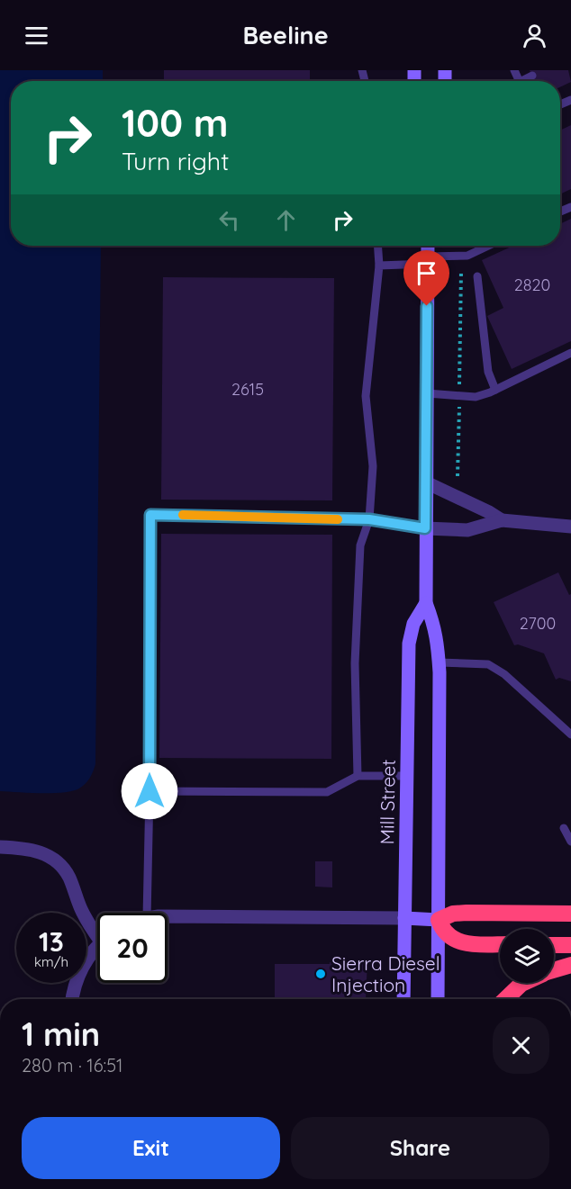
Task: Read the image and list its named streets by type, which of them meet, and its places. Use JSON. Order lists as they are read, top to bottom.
{
  "streets": {
    "main road": ["Mill Street"]
  },
  "places": ["Sierra Diesel Injection"],
  "house_numbers": ["2820", "2615", "2700"],
  "page": {
    "header": "Beeline",
    "turn": ["100 m", "Turn right"],
    "speed": "13 km/h",
    "limit": "20",
    "heading": ["1 min", "280 m · 16:51"],
    "buttons": ["Exit", "Share"]
  }
}
